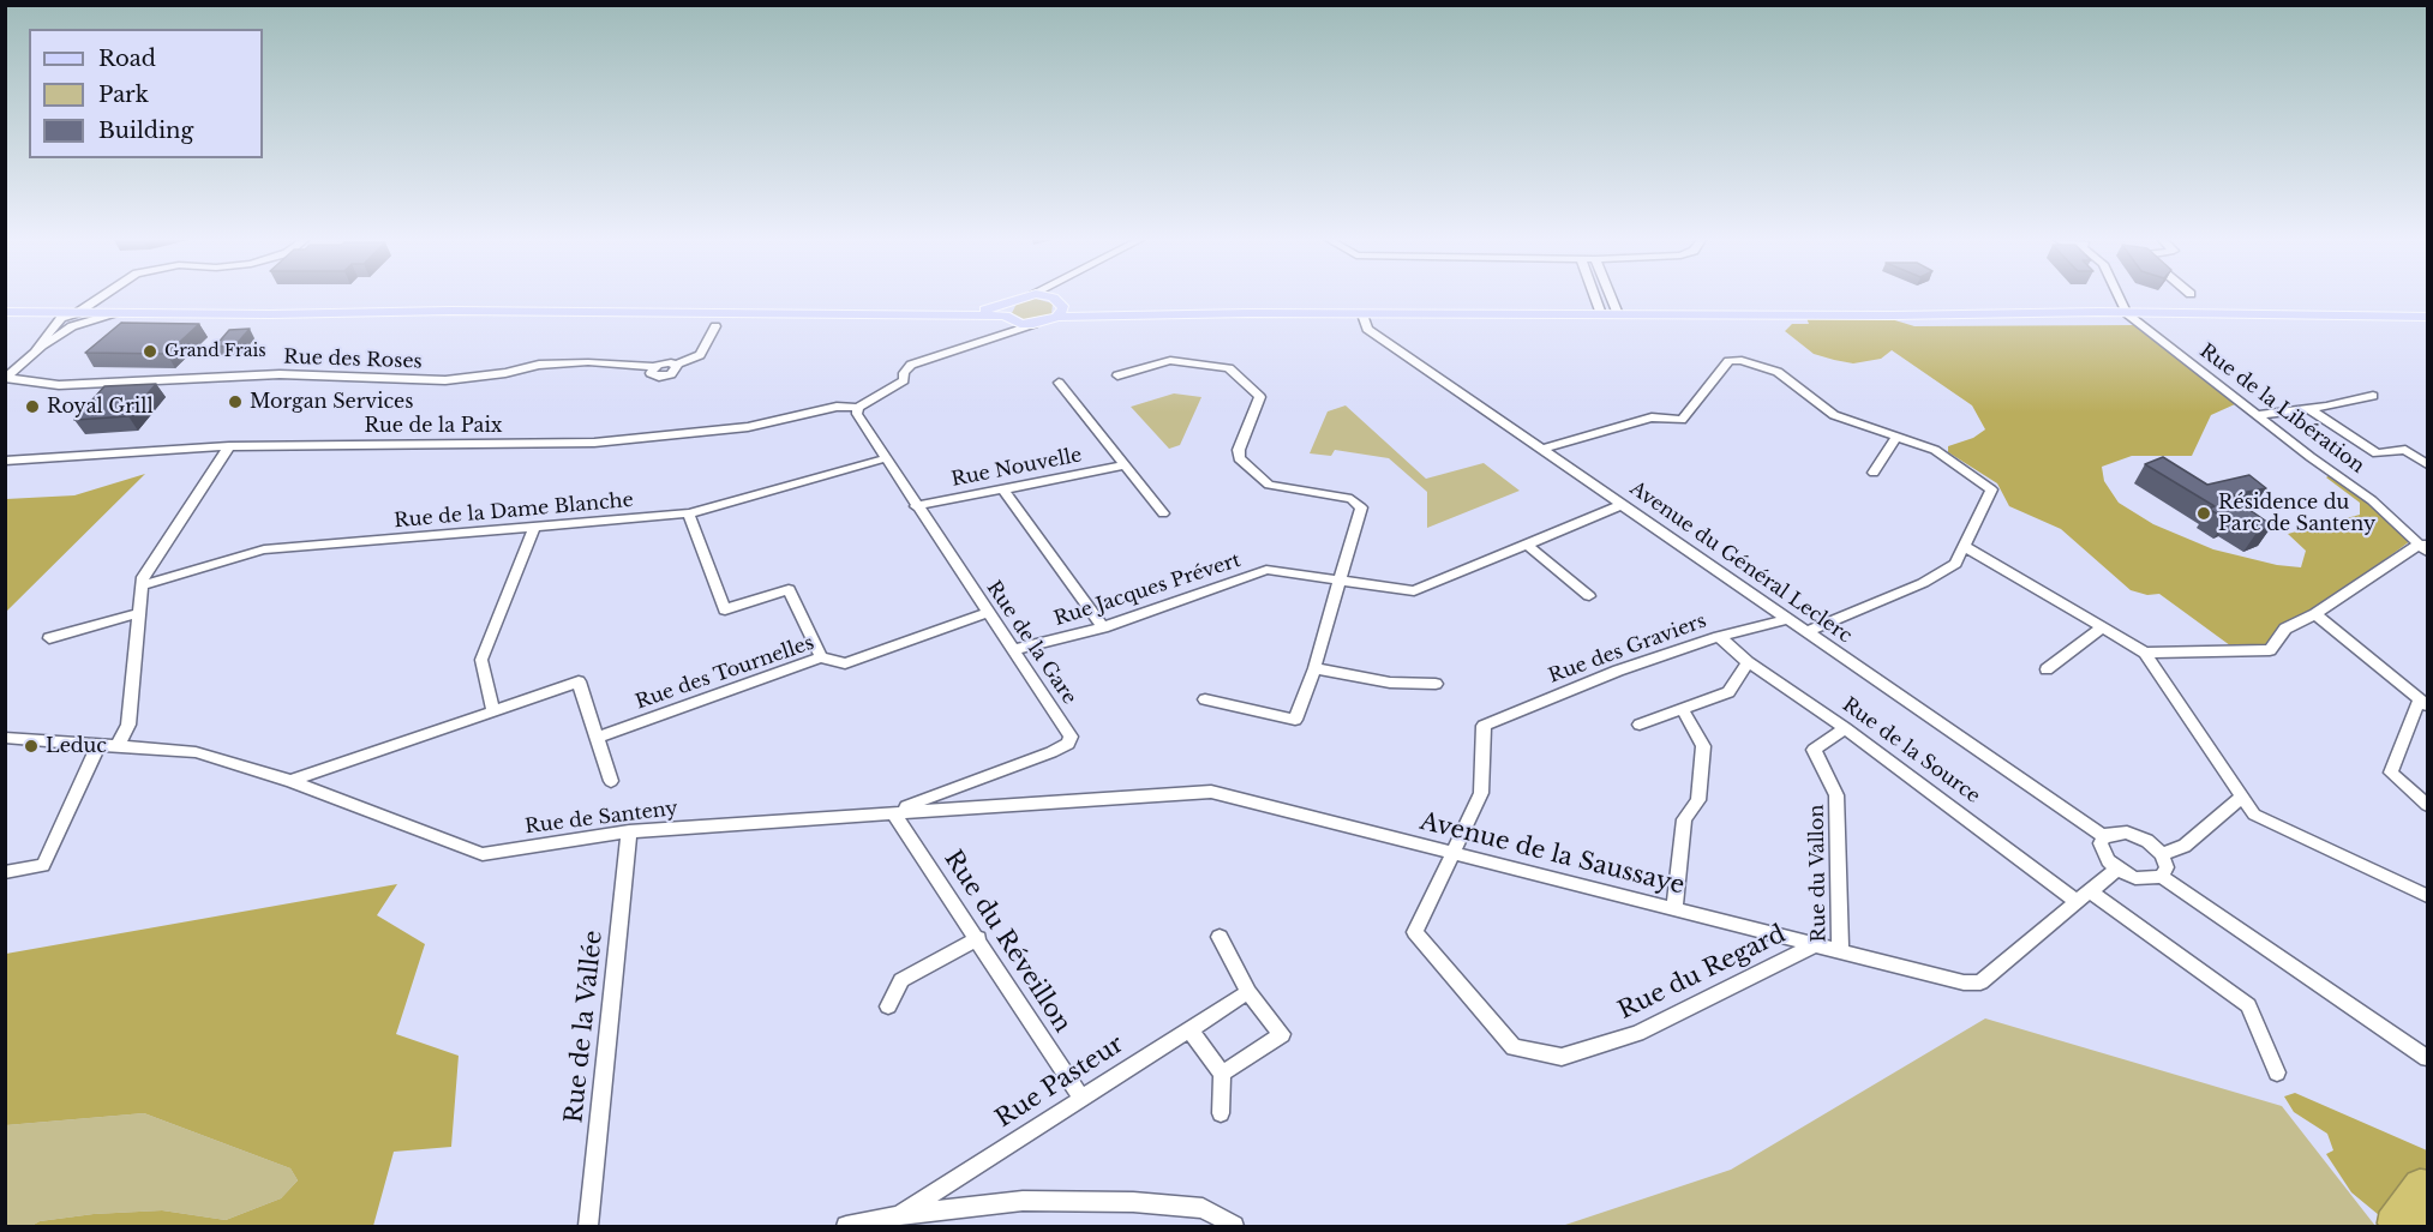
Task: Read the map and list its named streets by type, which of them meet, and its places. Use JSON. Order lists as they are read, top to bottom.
{
  "streets": {
    "street": [
      "Rue des Roses",
      "Rue de la Libération",
      "Rue de la Paix",
      "Rue Nouvelle",
      "Rue de la Dame Blanche",
      "Avenue du Général Leclerc",
      "Rue Jacques Prévert",
      "Rue de la Gare",
      "Rue des Graviers",
      "Rue des Tournelles",
      "Rue de la Source",
      "Rue de Santeny",
      "Avenue de la Saussaye",
      "Rue du Vallon",
      "Rue du Réveillon",
      "Rue du Regard",
      "Rue de la Vallée",
      "Rue Pasteur"
    ]
  },
  "crossings": [
    ["Rue de la Paix", "Rue de la Gare"],
    ["Rue Nouvelle", "Rue de la Gare"],
    ["Rue de la Dame Blanche", "Rue de la Gare"],
    ["Avenue du Général Leclerc", "Rue Jacques Prévert"],
    ["Avenue du Général Leclerc", "Rue des Graviers"],
    ["Rue Jacques Prévert", "Rue de la Gare"],
    ["Rue de la Gare", "Rue des Tournelles"],
    ["Rue de la Gare", "Rue de Santeny"],
    ["Rue de la Gare", "Rue du Réveillon"],
    ["Rue des Graviers", "Rue de la Source"],
    ["Rue des Graviers", "Rue du Regard"],
    ["Rue de la Source", "Avenue de la Saussaye"],
    ["Rue de la Source", "Rue du Vallon"],
    ["Rue de Santeny", "Avenue de la Saussaye"],
    ["Rue de Santeny", "Rue du Réveillon"],
    ["Rue de Santeny", "Rue de la Vallée"],
    ["Avenue de la Saussaye", "Rue du Vallon"],
    ["Avenue de la Saussaye", "Rue du Regard"],
    ["Rue du Réveillon", "Rue Pasteur"]
  ],
  "places": [
    "Grand Frais",
    "Morgan Services",
    "Royal Grill",
    "Résidence du Parc de Santeny",
    "Leduc"
  ],
  "legend": ["Road", "Park", "Building"]
}
